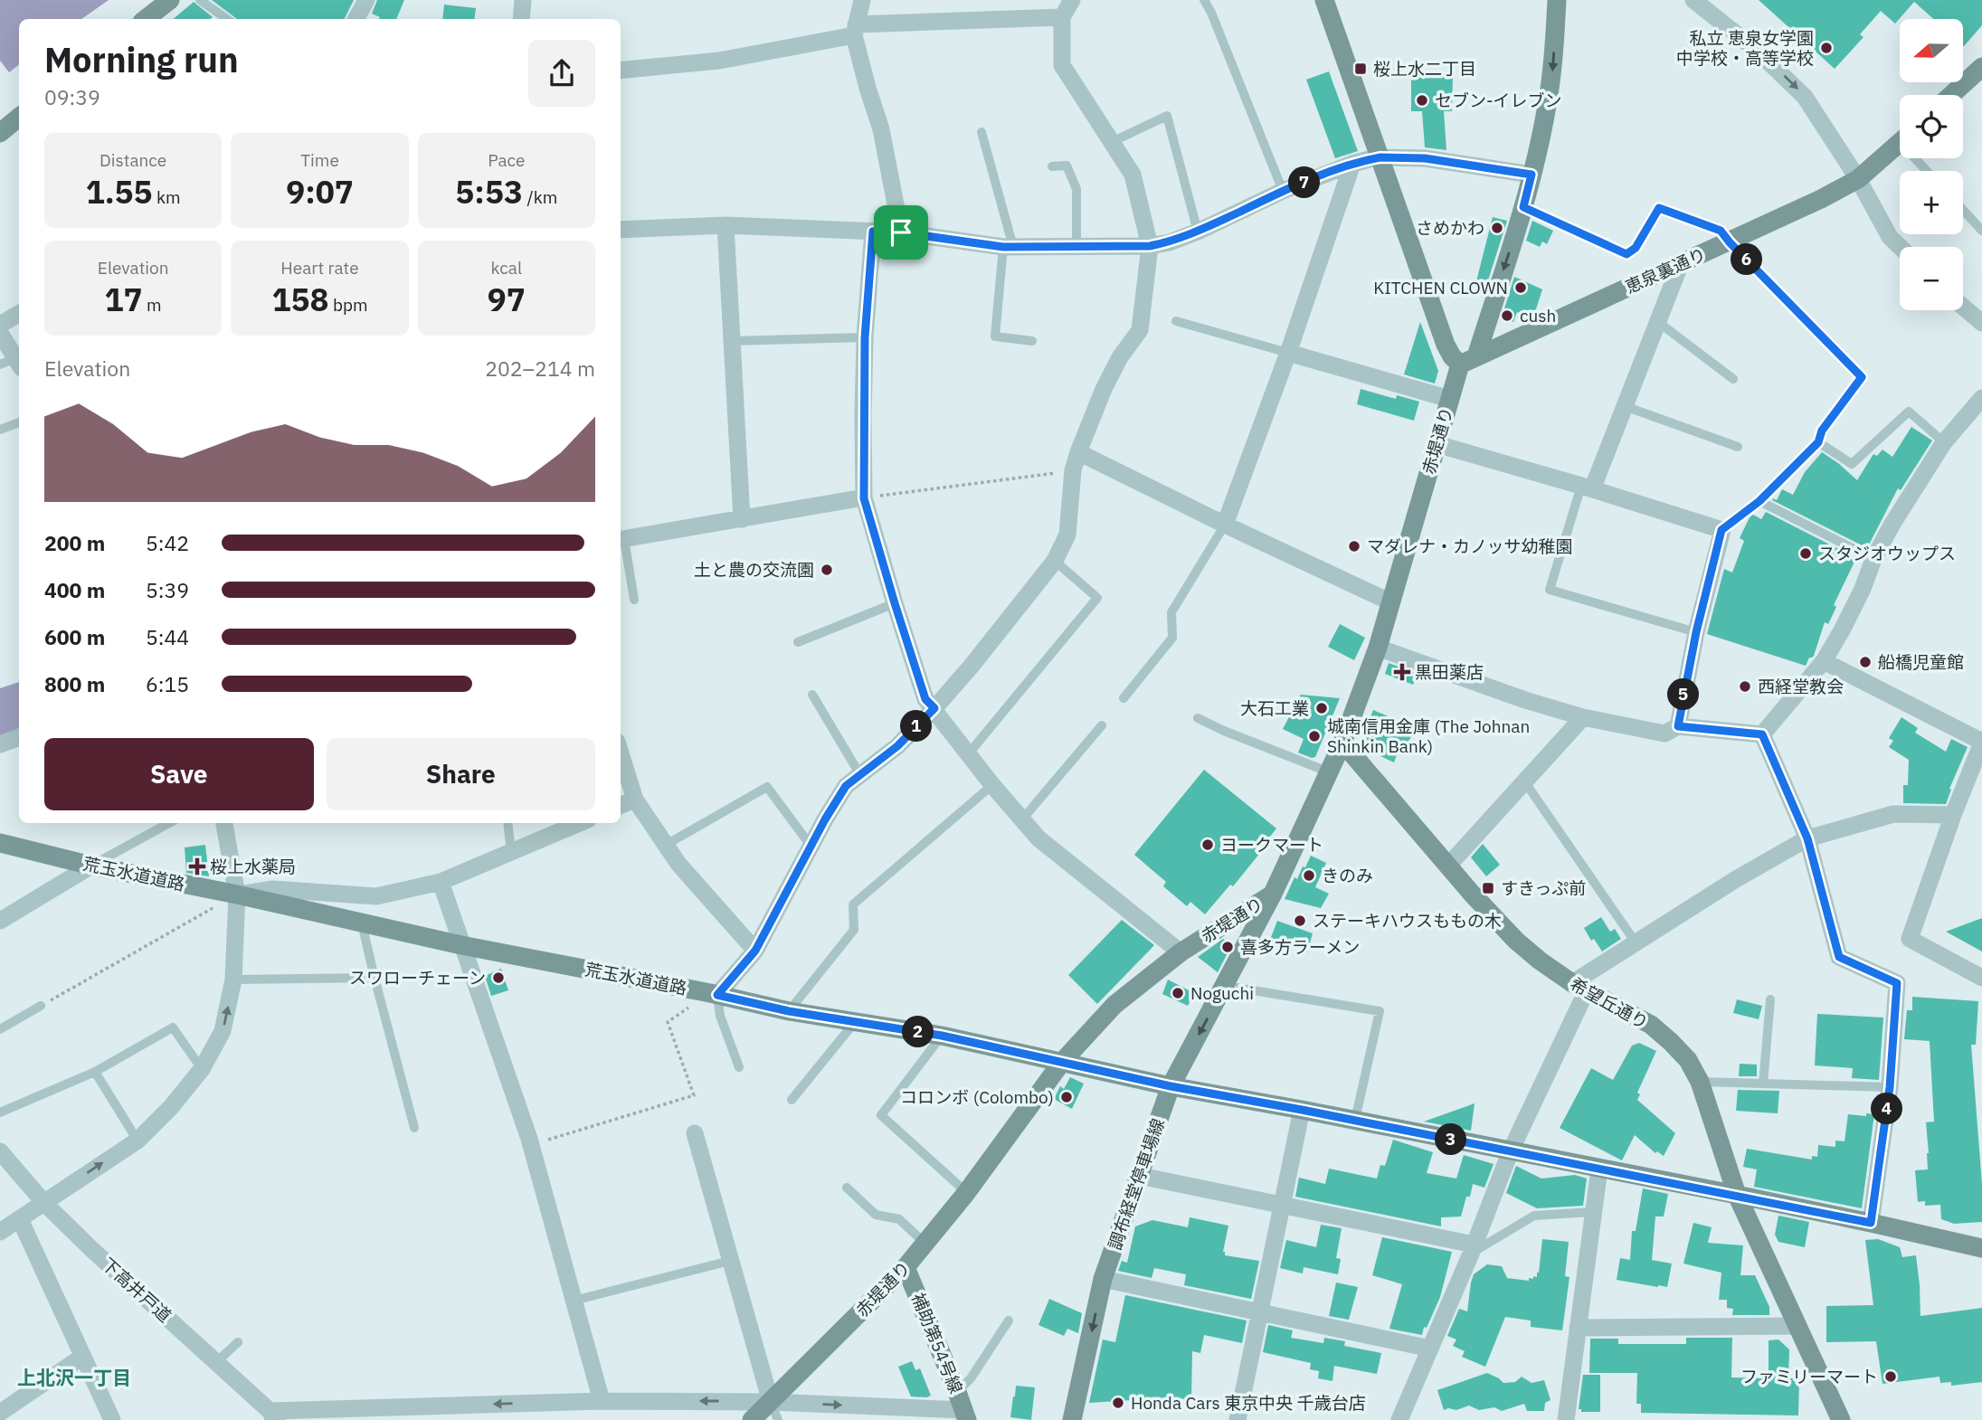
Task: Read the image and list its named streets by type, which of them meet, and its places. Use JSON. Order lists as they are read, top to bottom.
{
  "streets": {
    "main road": [
      "恵泉裏通り",
      "赤堤通り",
      "荒玉水道道路",
      "希望丘通り",
      "調布経堂停車場線",
      "補助第54号線"
    ],
    "street": ["下高井戸道"]
  },
  "crossings": [
    ["恵泉裏通り", "赤堤通り"],
    ["赤堤通り", "荒玉水道道路"],
    ["赤堤通り", "希望丘通り"],
    ["赤堤通り", "調布経堂停車場線"],
    ["赤堤通り", "補助第54号線"],
    ["荒玉水道道路", "希望丘通り"],
    ["荒玉水道道路", "調布経堂停車場線"]
  ],
  "one_way": ["調布経堂停車場線"],
  "districts": ["上北沢一丁目"],
  "places": {
    "other": [
      "私立 恵泉女学園 中学校・高等学校",
      "セブン-イレブン",
      "さめかわ",
      "KITCHEN CLOWN",
      "cush",
      "マダレナ・カノッサ幼稚園",
      "スタジオウップス",
      "土と農の交流園",
      "船橋児童館",
      "西経堂教会",
      "大石工業",
      "城南信用金庫 (The Johnan Shinkin Bank)",
      "ヨークマート",
      "きのみ",
      "ステーキハウスももの木",
      "喜多方ラーメン",
      "スワローチェーン",
      "Noguchi",
      "コロンボ (Colombo)",
      "ファミリーマート",
      "Honda Cars 東京中央 千歳台店"
    ],
    "transit": ["桜上水二丁目", "すきっぷ前"],
    "health": ["黒田薬店", "桜上水薬局"]
  },
  "north": "left",
  "page": {
    "map_buttons": ["+", "−"],
    "heading": ["Morning run", "09:39"],
    "stats": [
      ["Distance", "1.55 km"],
      ["Time", "9:07"],
      ["Pace", "5:53 /km"],
      ["Elevation", "17 m"],
      ["Heart rate", "158 bpm"],
      ["kcal", "97"]
    ],
    "pins": [
      "7",
      "6",
      "5",
      "1",
      "2",
      "4",
      "3"
    ],
    "chart": ["Elevation", "202–214 m"],
    "list": [
      {
        "name": "200 m",
        "note": "5:42"
      },
      {
        "name": "400 m",
        "note": "5:39"
      },
      {
        "name": "600 m",
        "note": "5:44"
      },
      {
        "name": "800 m",
        "note": "6:15"
      }
    ],
    "buttons": ["Save", "Share"]
  }
}
